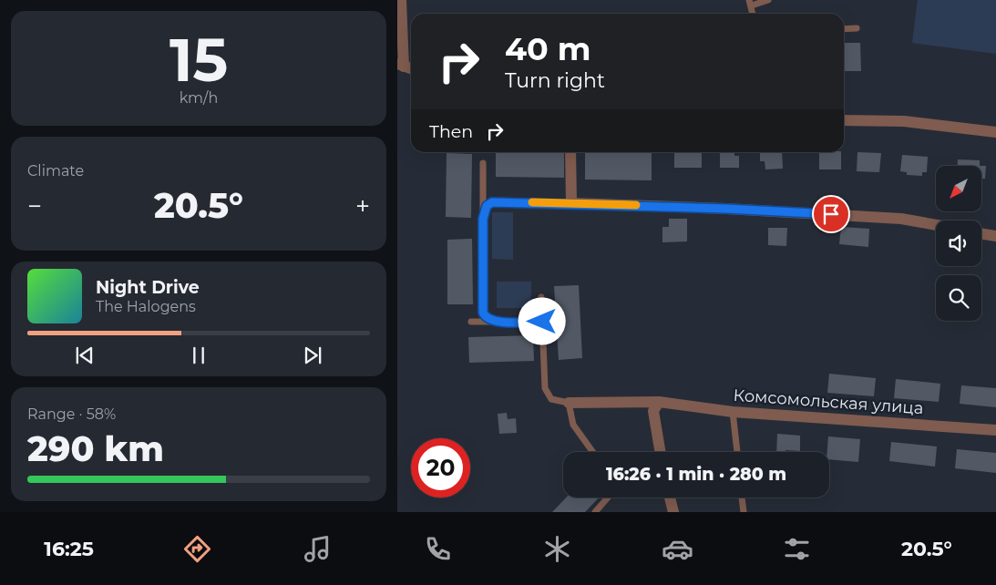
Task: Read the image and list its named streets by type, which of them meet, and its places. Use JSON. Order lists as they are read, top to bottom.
{
  "streets": {
    "street": ["Комсомольская улица"]
  },
  "north": "bottom left",
  "page": {
    "tile": [
      ["15", "km/h"],
      "Climate",
      ["Range · 58%", "290 km"]
    ],
    "turn": ["40 m", "Turn right"],
    "then": "Then",
    "heat": ["−", "20.5°", "+"],
    "song": ["Night Drive", "The Halogens"],
    "limit": "20",
    "trip": "16:26 · 1 min · 280 m",
    "tabs": ["16:25", "20.5°"]
  }
}
